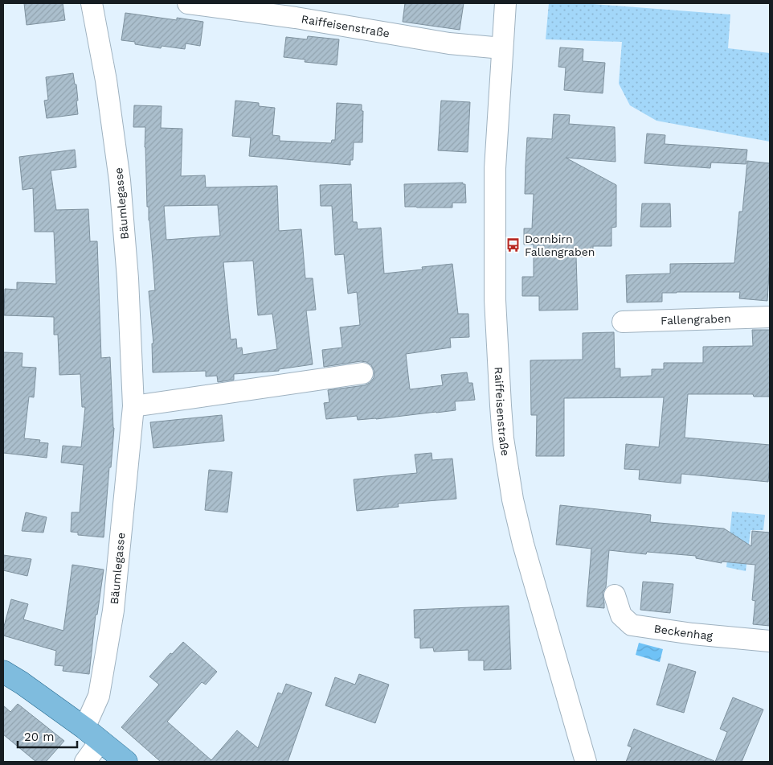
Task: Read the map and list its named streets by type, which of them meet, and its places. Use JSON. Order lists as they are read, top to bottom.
{
  "streets": {
    "street": [
      "Raiffeisenstraße",
      "Bäumlegasse",
      "Fallengraben",
      "Beckenhag"
    ]
  },
  "places": {
    "bus stop": ["Dornbirn Fallengraben"]
  },
  "scale_bar": "20 m"
}
